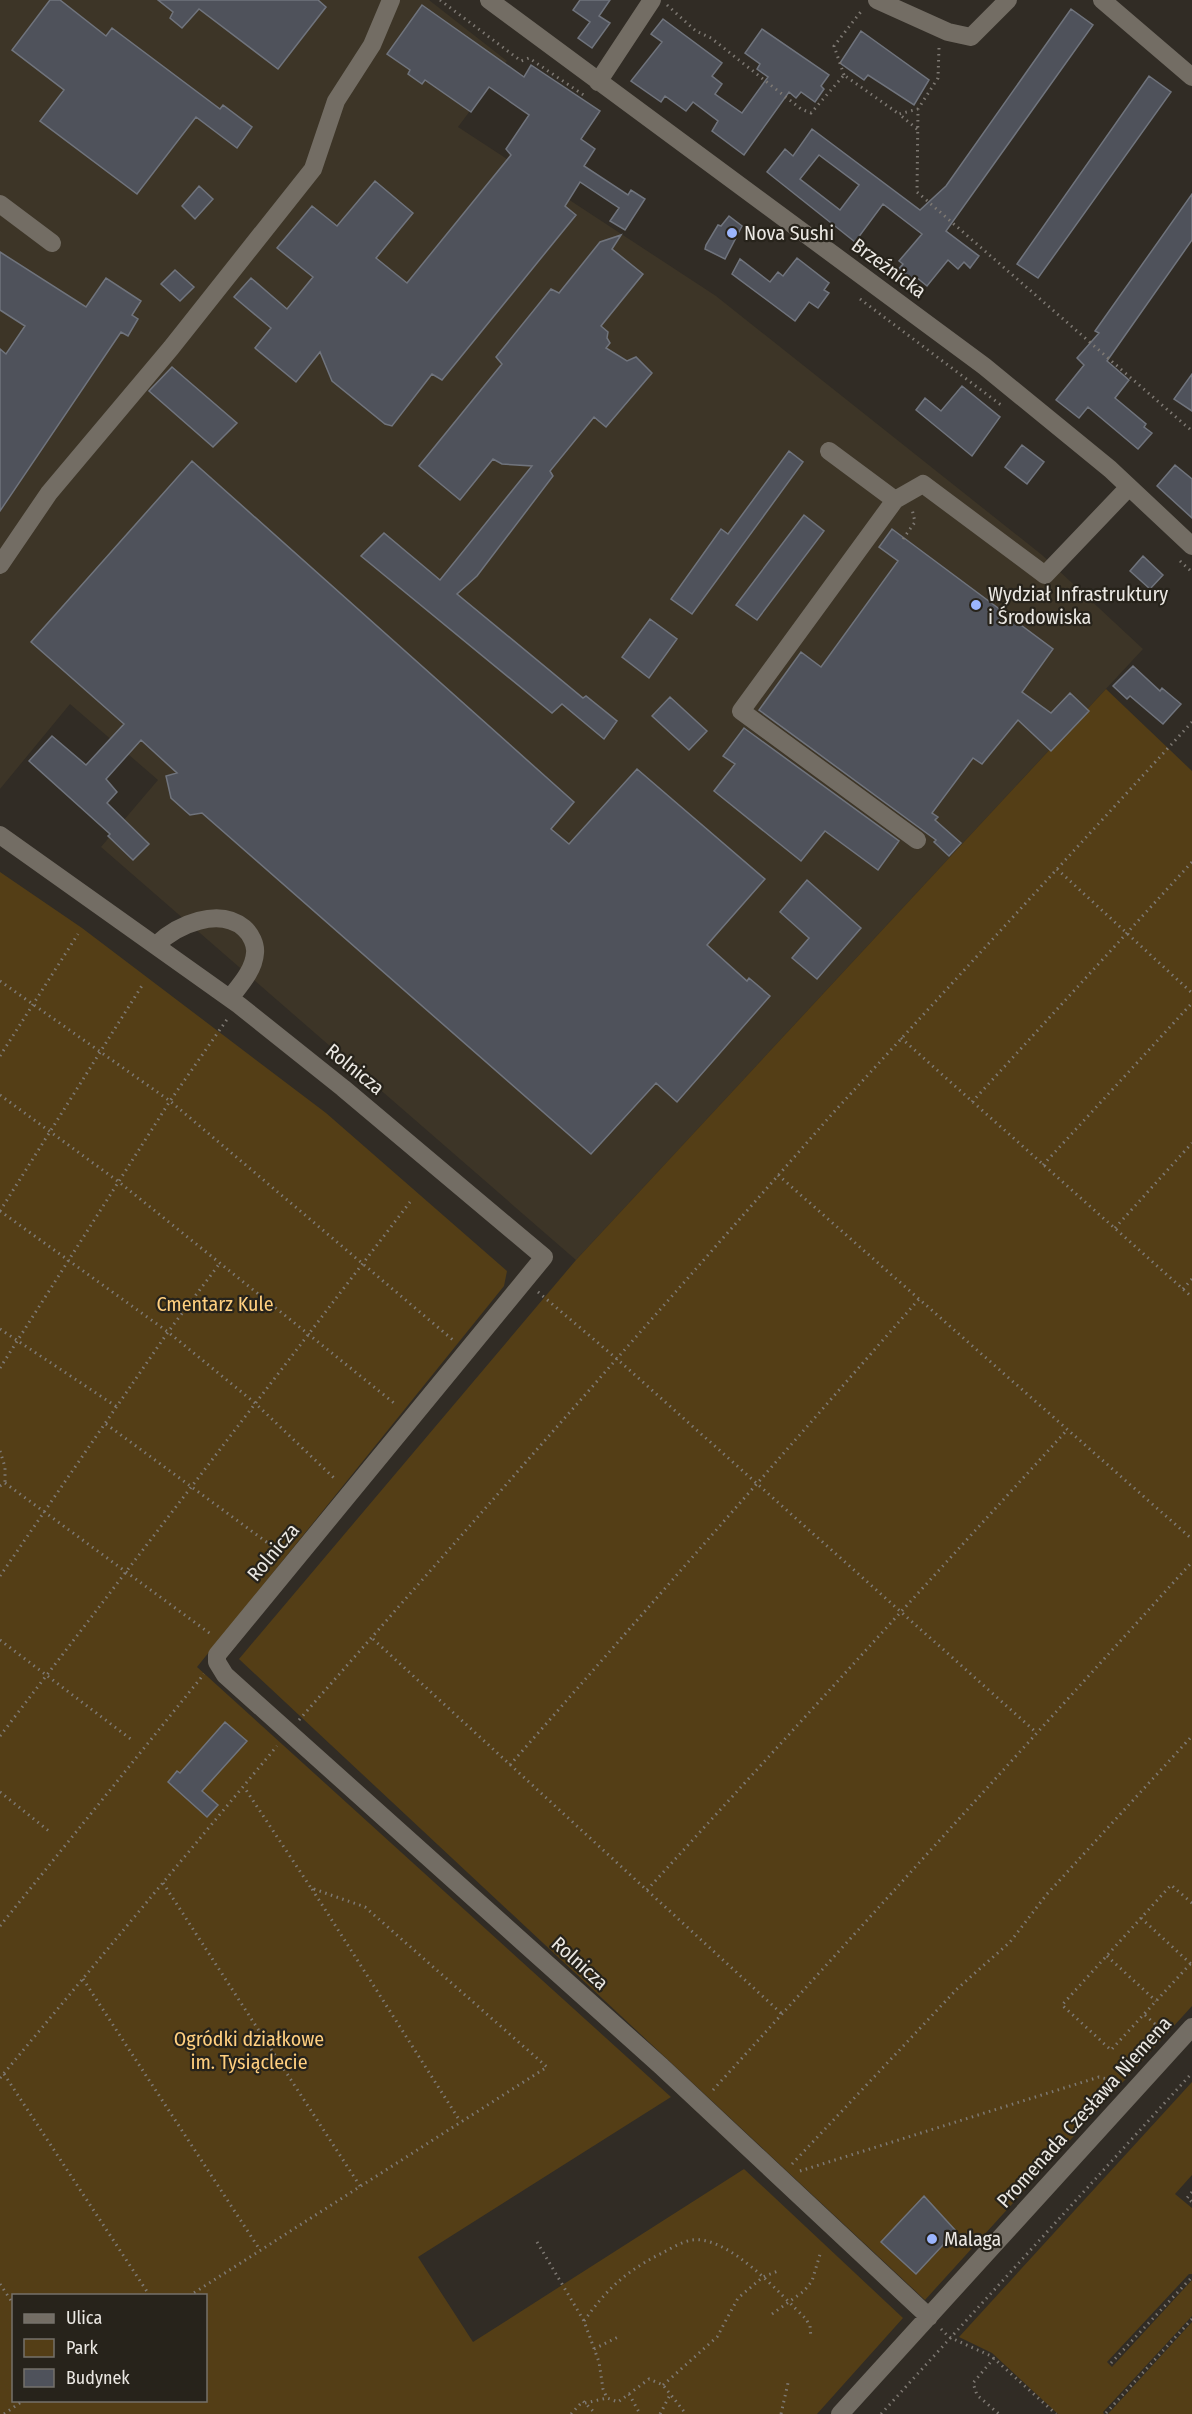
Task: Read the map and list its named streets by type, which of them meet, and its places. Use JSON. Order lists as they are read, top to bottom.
{
  "streets": {
    "street": ["Brzeźnicka", "Rolnicza", "Promenada Czesława Niemena"]
  },
  "crossings": [
    ["Rolnicza", "Promenada Czesława Niemena"]
  ],
  "parks": ["Cmentarz Kule", "Ogródki działkowe im. Tysiąclecie"],
  "places": ["Nova Sushi", "Wydział Infrastruktury i Środowiska", "Malaga"],
  "legend": ["Ulica", "Park", "Budynek"]
}
